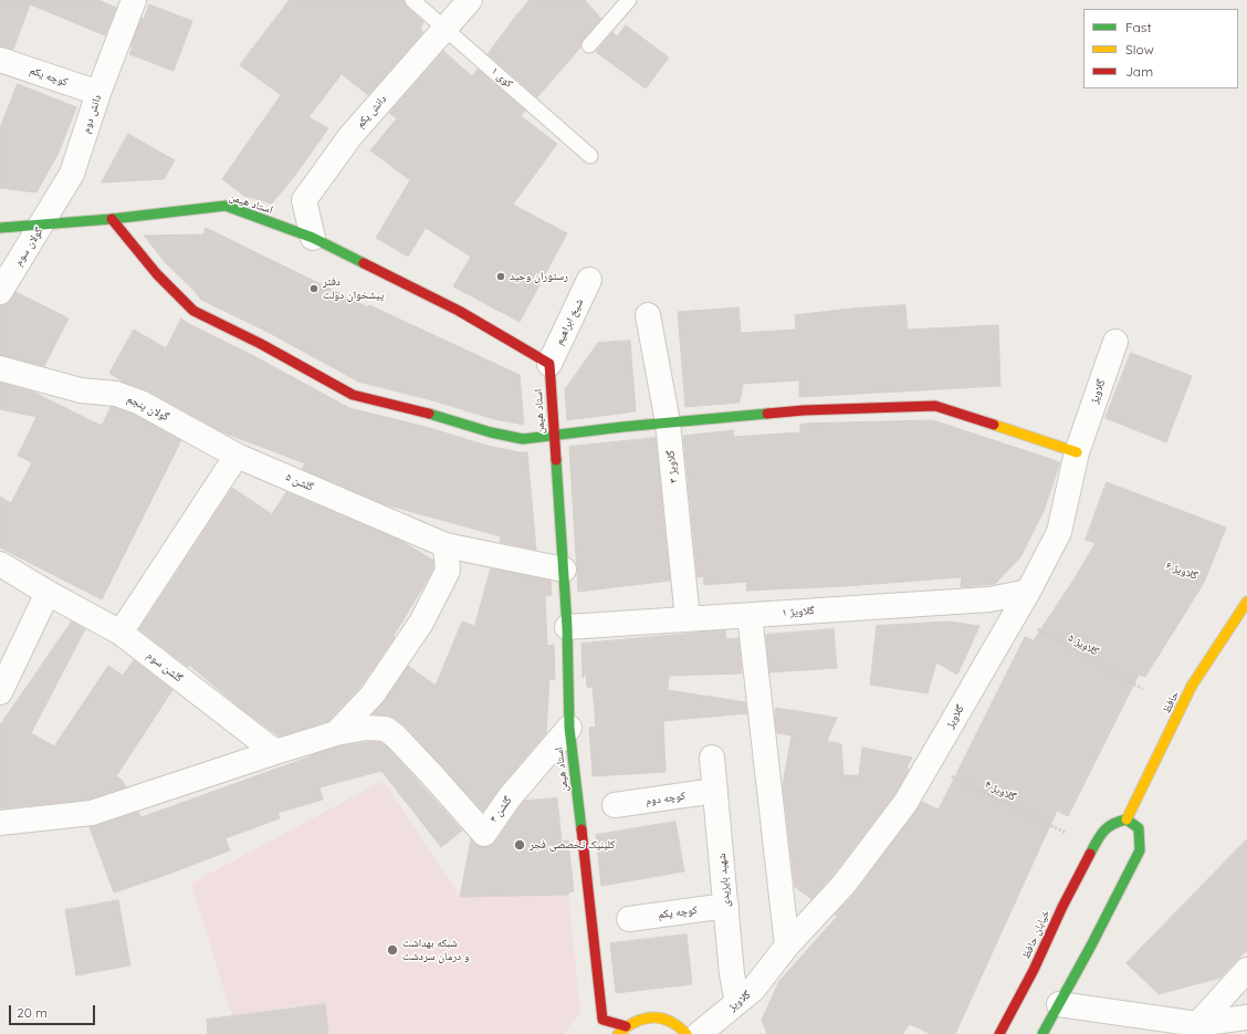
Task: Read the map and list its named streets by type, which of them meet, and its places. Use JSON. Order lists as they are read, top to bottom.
{
  "streets": {
    "main road": ["استاد هیمن", "حافظ", "خیابان حافظ"],
    "street": [
      "کوچه یکم",
      "دانش یکم",
      "دانش دوم",
      "گولان سوم",
      "شیخ ابراهیم",
      "گلاویژ",
      "گولان پنجم",
      "گلاویژ ۳",
      "گلشن ۵",
      "گلاویژ ۱",
      "گلشن سوم",
      "کوچه دوم",
      "گلشن ۴",
      "شهید بایزیدی"
    ],
    "lane": ["کوی ۱"],
    "path": ["گلاویژ ۵", "گلاویژ ۴"]
  },
  "crossings": [
    ["کوچه یکم", "دانش دوم"],
    ["کوچه یکم", "شهید بایزیدی"],
    ["کوی ۱", "دانش یکم"],
    ["دانش یکم", "استاد هیمن"],
    ["دانش دوم", "استاد هیمن"],
    ["دانش دوم", "گولان سوم"],
    ["استاد هیمن", "گولان سوم"],
    ["استاد هیمن", "شیخ ابراهیم"],
    ["استاد هیمن", "گلشن ۵"],
    ["استاد هیمن", "گلاویژ ۱"],
    ["استاد هیمن", "گلشن ۴"],
    ["گلاویژ", "گلاویژ ۱"],
    ["گلاویژ", "گلاویژ ۵"],
    ["گلاویژ", "گلاویژ ۴"],
    ["گلاویژ", "شهید بایزیدی"],
    ["گولان پنجم", "گلشن ۵"],
    ["گلاویژ ۳", "گلاویژ ۱"],
    ["حافظ", "خیابان حافظ"],
    ["کوچه دوم", "شهید بایزیدی"]
  ],
  "places": [
    "رستوران وحید",
    "دفتر پیشخوان دولت",
    "کلینیک تخصصی فجر",
    "شبکه بهداشت و درمان سردشت"
  ],
  "legend": ["Fast", "Slow", "Jam"],
  "scale_bar": "20 m"
}
